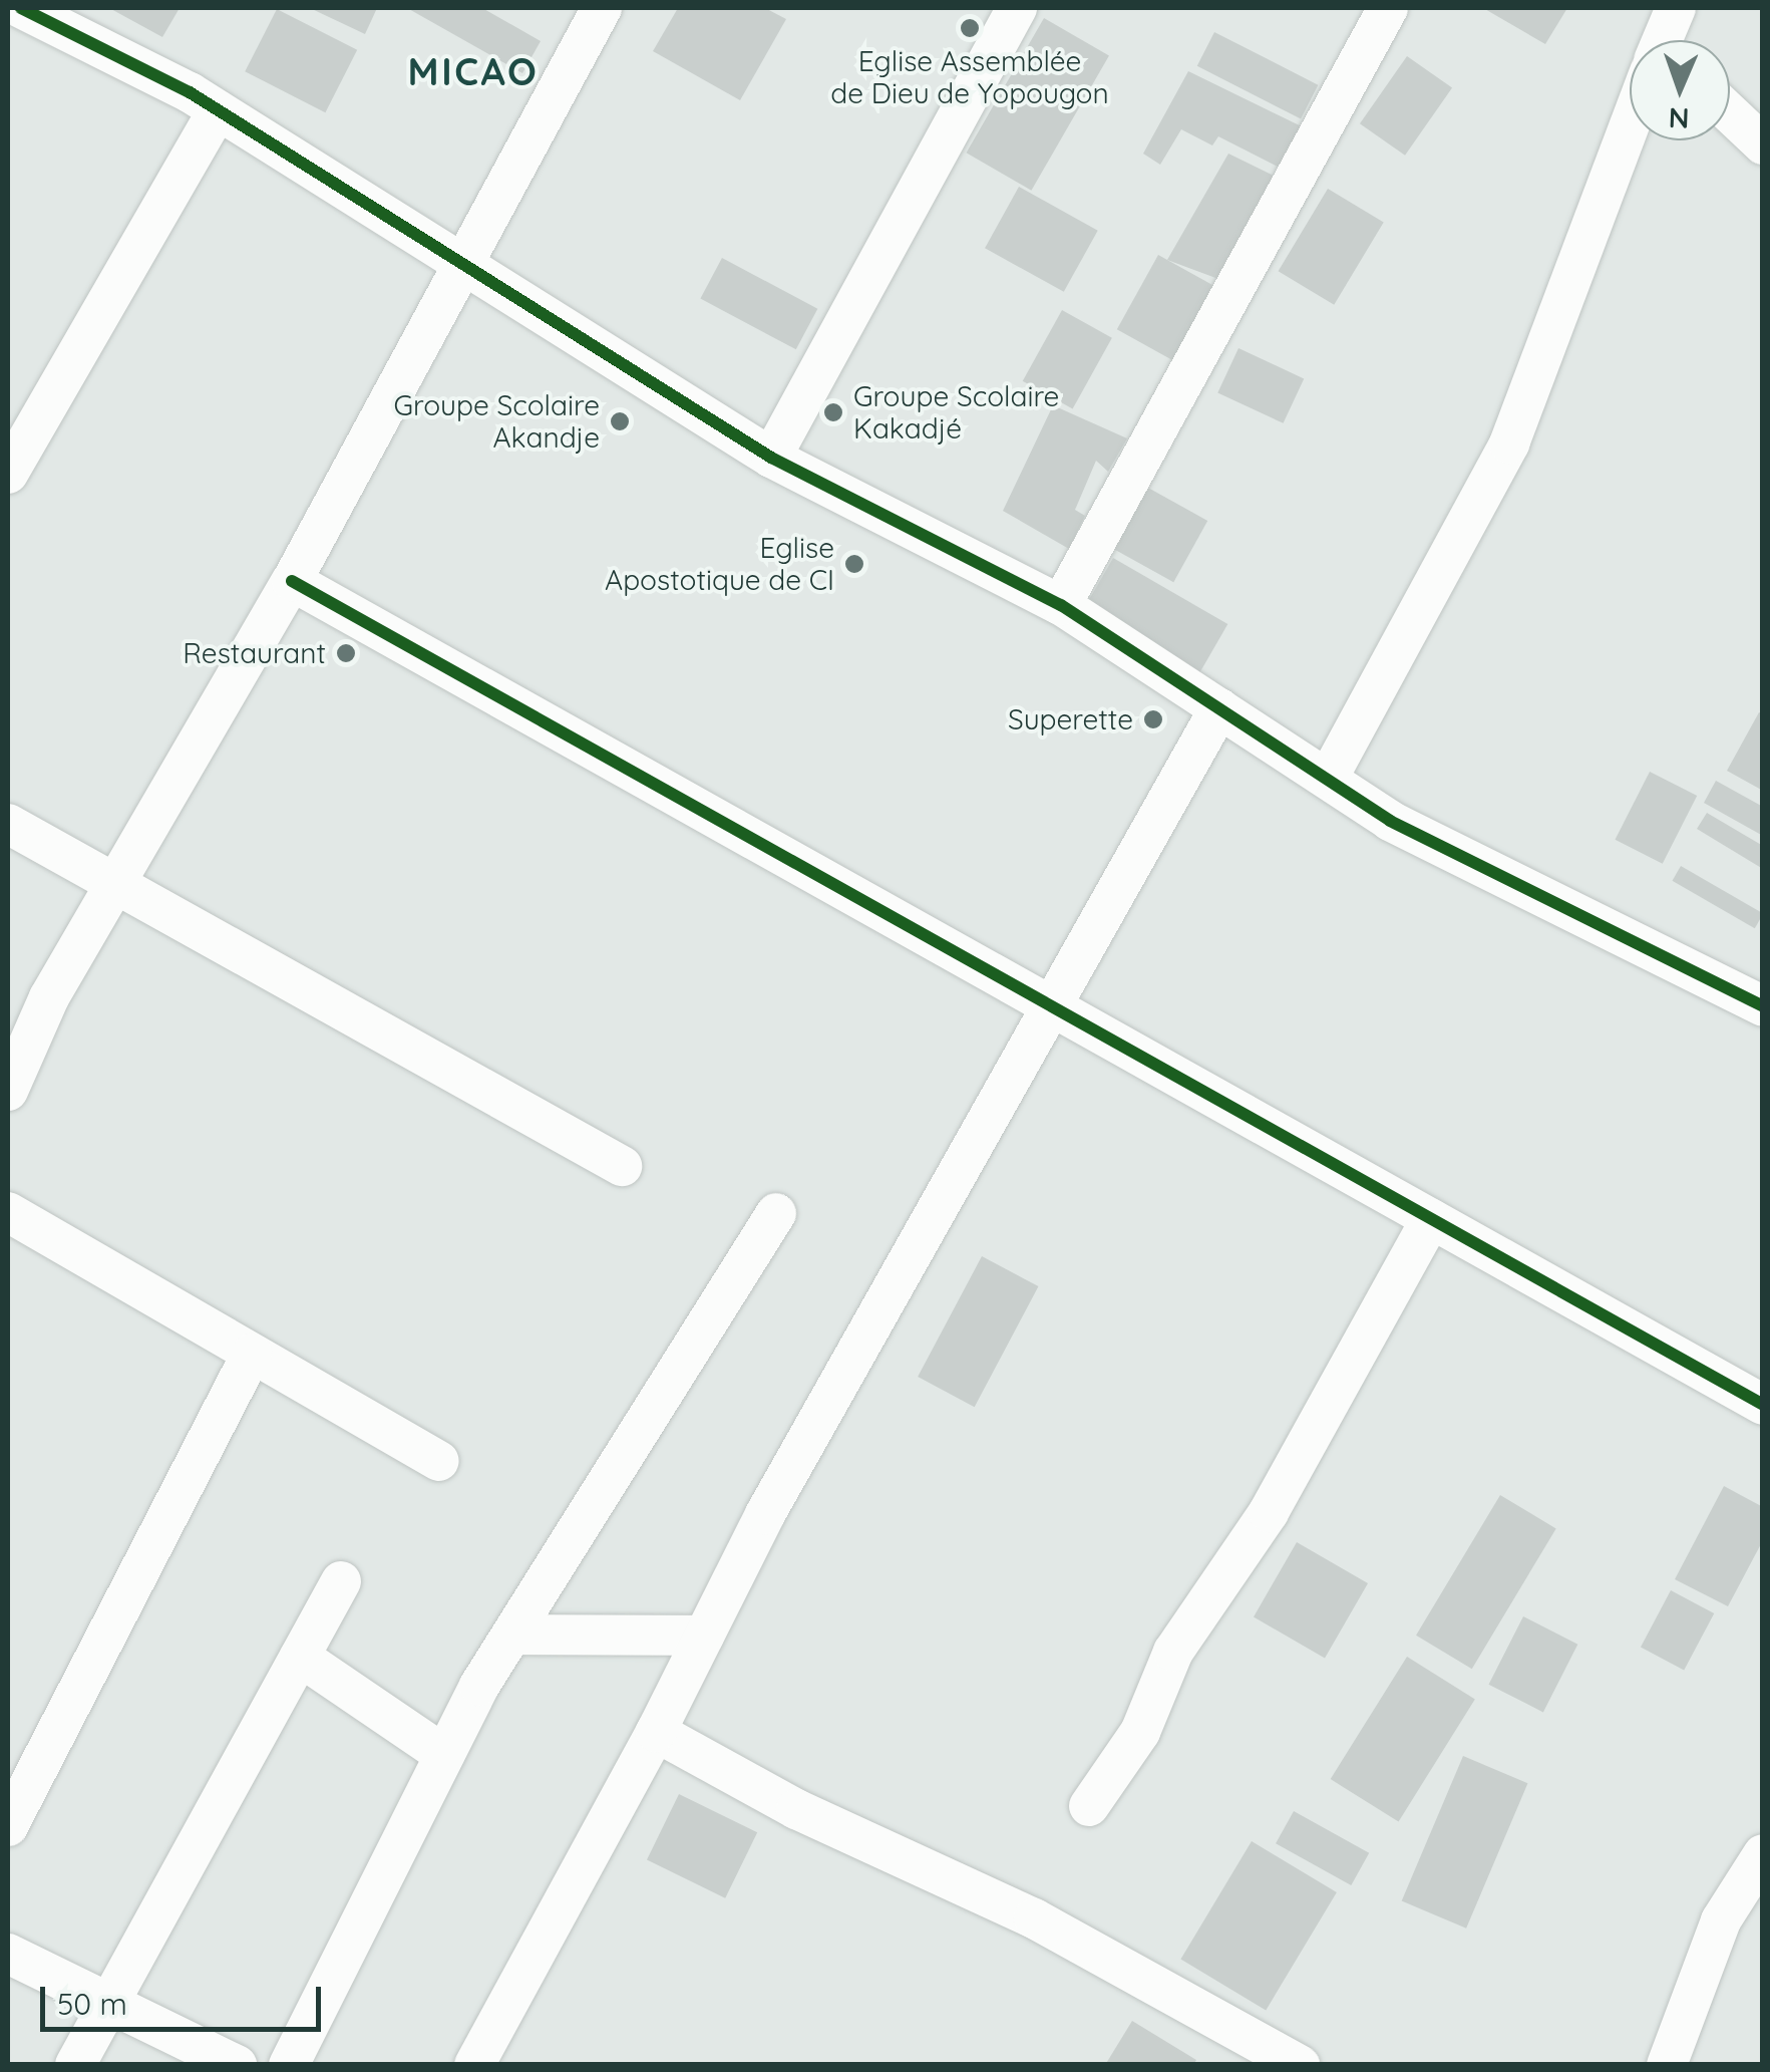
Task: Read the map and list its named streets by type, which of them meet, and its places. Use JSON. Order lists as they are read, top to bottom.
{
  "districts": ["MICAO"],
  "places": [
    "Eglise Assemblée de Dieu de Yopougon",
    "Groupe Scolaire Kakadjé",
    "Groupe Scolaire Akandje",
    "Eglise Apostotique de CI",
    "Restaurant",
    "Superette"
  ],
  "scale_bar": "50 m",
  "north": "bottom"
}
